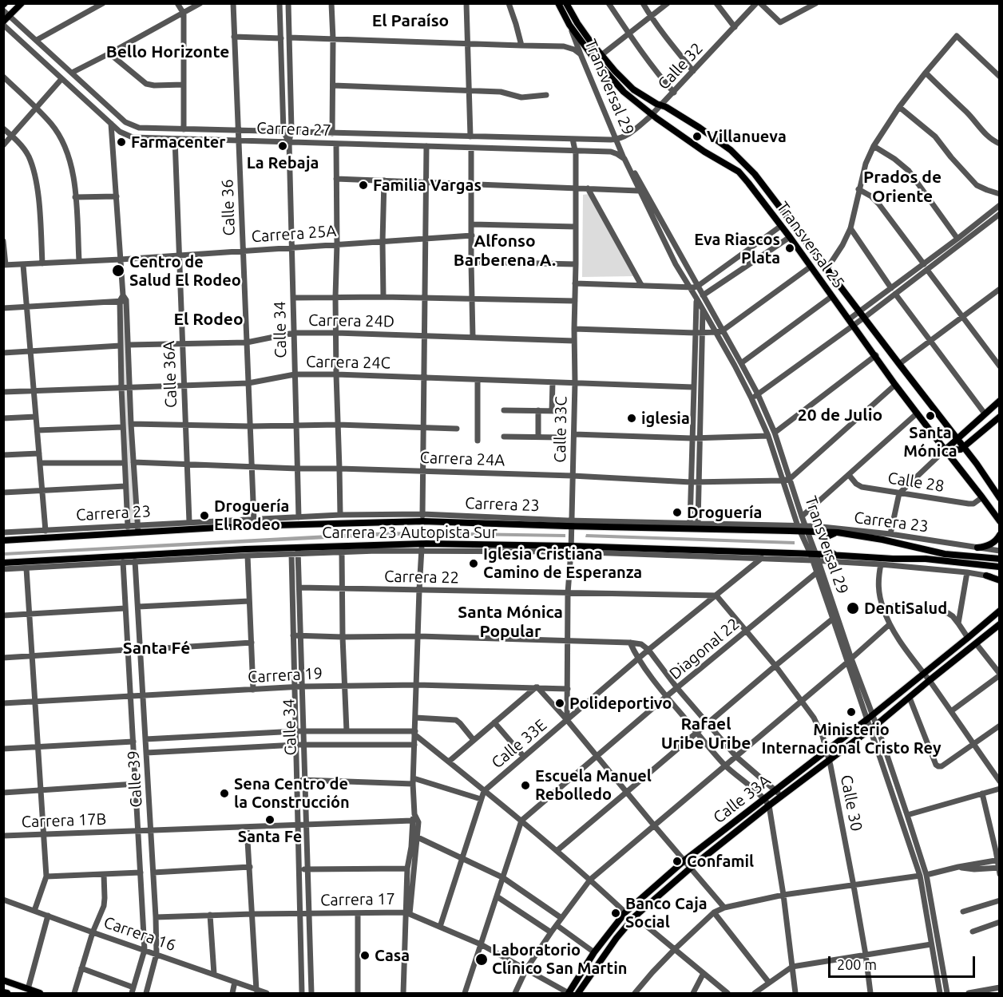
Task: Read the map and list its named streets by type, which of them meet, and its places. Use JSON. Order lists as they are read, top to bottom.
{
  "streets": {
    "main road": [
      "Transversal 25",
      "Carrera 23",
      "Carrera 23 Autopista Sur",
      "Calle 33A"
    ],
    "street": [
      "Calle 32",
      "Transversal 29",
      "Carrera 27",
      "Calle 36",
      "Carrera 25A",
      "Carrera 24D",
      "Calle 34",
      "Carrera 24C",
      "Calle 36A",
      "Calle 33C",
      "Carrera 24A",
      "Calle 28",
      "Carrera 22",
      "Diagonal 22",
      "Carrera 19",
      "Calle 33E",
      "Calle 39",
      "Calle 30",
      "Carrera 17B",
      "Carrera 17",
      "Carrera 16"
    ]
  },
  "crossings": [
    ["Calle 32", "Transversal 29"],
    ["Calle 32", "Carrera 27"],
    ["Calle 32", "Transversal 25"],
    ["Transversal 29", "Carrera 27"],
    ["Transversal 29", "Transversal 25"],
    ["Transversal 29", "Carrera 24A"],
    ["Transversal 29", "Carrera 23"],
    ["Transversal 29", "Carrera 23 Autopista Sur"],
    ["Transversal 29", "Diagonal 22"],
    ["Transversal 29", "Calle 33A"],
    ["Carrera 27", "Calle 36"],
    ["Carrera 27", "Calle 34"],
    ["Carrera 27", "Calle 36A"],
    ["Carrera 27", "Calle 33C"],
    ["Calle 36", "Carrera 25A"],
    ["Calle 36", "Carrera 24D"],
    ["Calle 36", "Carrera 24C"],
    ["Calle 36", "Carrera 24A"],
    ["Calle 36", "Carrera 23"],
    ["Calle 36", "Carrera 23 Autopista Sur"],
    ["Carrera 25A", "Calle 34"],
    ["Carrera 25A", "Calle 36A"],
    ["Transversal 25", "Calle 28"],
    ["Carrera 24D", "Calle 34"],
    ["Carrera 24D", "Calle 36A"],
    ["Carrera 24D", "Calle 33C"],
    ["Calle 34", "Carrera 24C"],
    ["Calle 34", "Carrera 24A"],
    ["Calle 34", "Carrera 23"],
    ["Calle 34", "Carrera 23 Autopista Sur"],
    ["Calle 34", "Carrera 22"],
    ["Calle 34", "Carrera 19"],
    ["Calle 34", "Carrera 17B"],
    ["Calle 34", "Carrera 17"],
    ["Carrera 24C", "Calle 36A"],
    ["Carrera 24C", "Calle 33C"],
    ["Calle 36A", "Carrera 24A"],
    ["Calle 36A", "Carrera 23"],
    ["Calle 33C", "Carrera 24A"],
    ["Calle 33C", "Carrera 23"],
    ["Calle 33C", "Carrera 23 Autopista Sur"],
    ["Calle 33C", "Carrera 22"],
    ["Calle 33C", "Carrera 19"],
    ["Calle 33C", "Calle 33E"],
    ["Carrera 23", "Carrera 23 Autopista Sur"],
    ["Carrera 23", "Calle 33E"],
    ["Carrera 23 Autopista Sur", "Calle 33E"],
    ["Carrera 22", "Calle 33E"],
    ["Carrera 22", "Calle 30"],
    ["Diagonal 22", "Calle 30"],
    ["Carrera 19", "Calle 39"],
    ["Calle 33E", "Calle 30"],
    ["Calle 33E", "Carrera 17"],
    ["Calle 39", "Carrera 17B"],
    ["Calle 39", "Carrera 17"],
    ["Calle 39", "Carrera 16"],
    ["Calle 33A", "Calle 30"],
    ["Calle 33A", "Carrera 17"]
  ],
  "districts": [
    "El Paraíso",
    "Bello Horizonte",
    "Prados de Oriente",
    "Alfonso Barberena A.",
    "El Rodeo",
    "20 de Julio",
    "Santa Mónica Popular",
    "Santa Fé",
    "Rafael Uribe Uribe"
  ],
  "places": [
    "Villanueva",
    "Farmacenter",
    "La Rebaja",
    "Familia Vargas",
    "Eva Riascos Plata",
    "Centro de Salud El Rodeo",
    "Santa Mónica",
    "iglesia",
    "Droguería",
    "Droguería El Rodeo",
    "Iglesia Cristiana Camino de Esperanza",
    "DentiSalud",
    "Polideportivo",
    "Ministerio Internacional Cristo Rey",
    "Escuela Manuel Rebolledo",
    "Sena Centro de la Construcción",
    "Santa Fe",
    "Confamil",
    "Banco Caja Social",
    "Casa",
    "Laboratorio Clínico San Martin"
  ],
  "scale_bar": "200 m"
}
